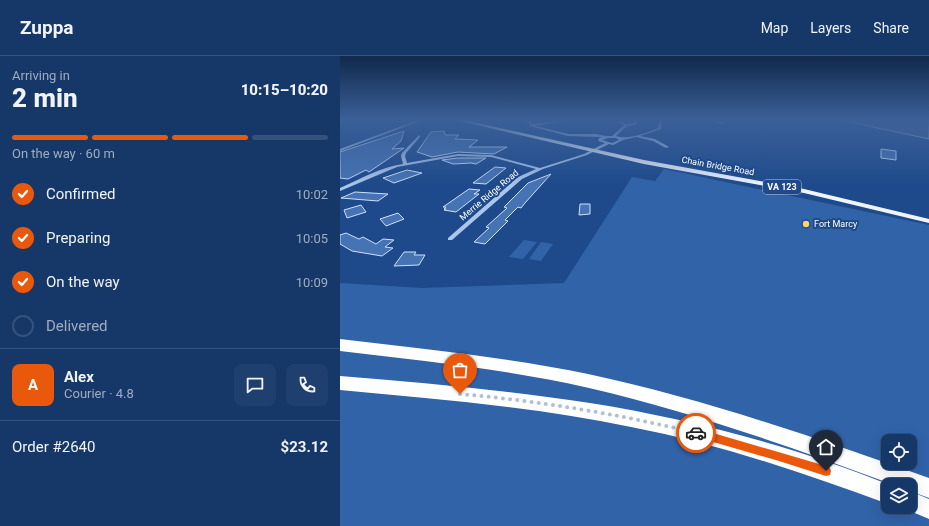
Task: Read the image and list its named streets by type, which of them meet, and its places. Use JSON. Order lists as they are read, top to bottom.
{
  "streets": {
    "main road": ["Chain Bridge Road", "VA 123"],
    "street": ["Merrie Ridge Road"]
  },
  "crossings": [
    ["Chain Bridge Road", "Merrie Ridge Road"]
  ],
  "places": ["Fort Marcy"],
  "page": {
    "header": "Zuppa",
    "nav": ["Map", "Layers", "Share"],
    "heading": ["2 min", "Arriving in", "10:15–10:20"],
    "panel": [
      "Alex",
      "Courier · 4.8",
      "Order #2640",
      "$23.12"
    ],
    "bar": "On the way · 60 m",
    "list": [
      ["Confirmed", "10:02"],
      ["Preparing", "10:05"],
      ["On the way", "10:09"],
      "Delivered"
    ],
    "round": "A"
  }
}
